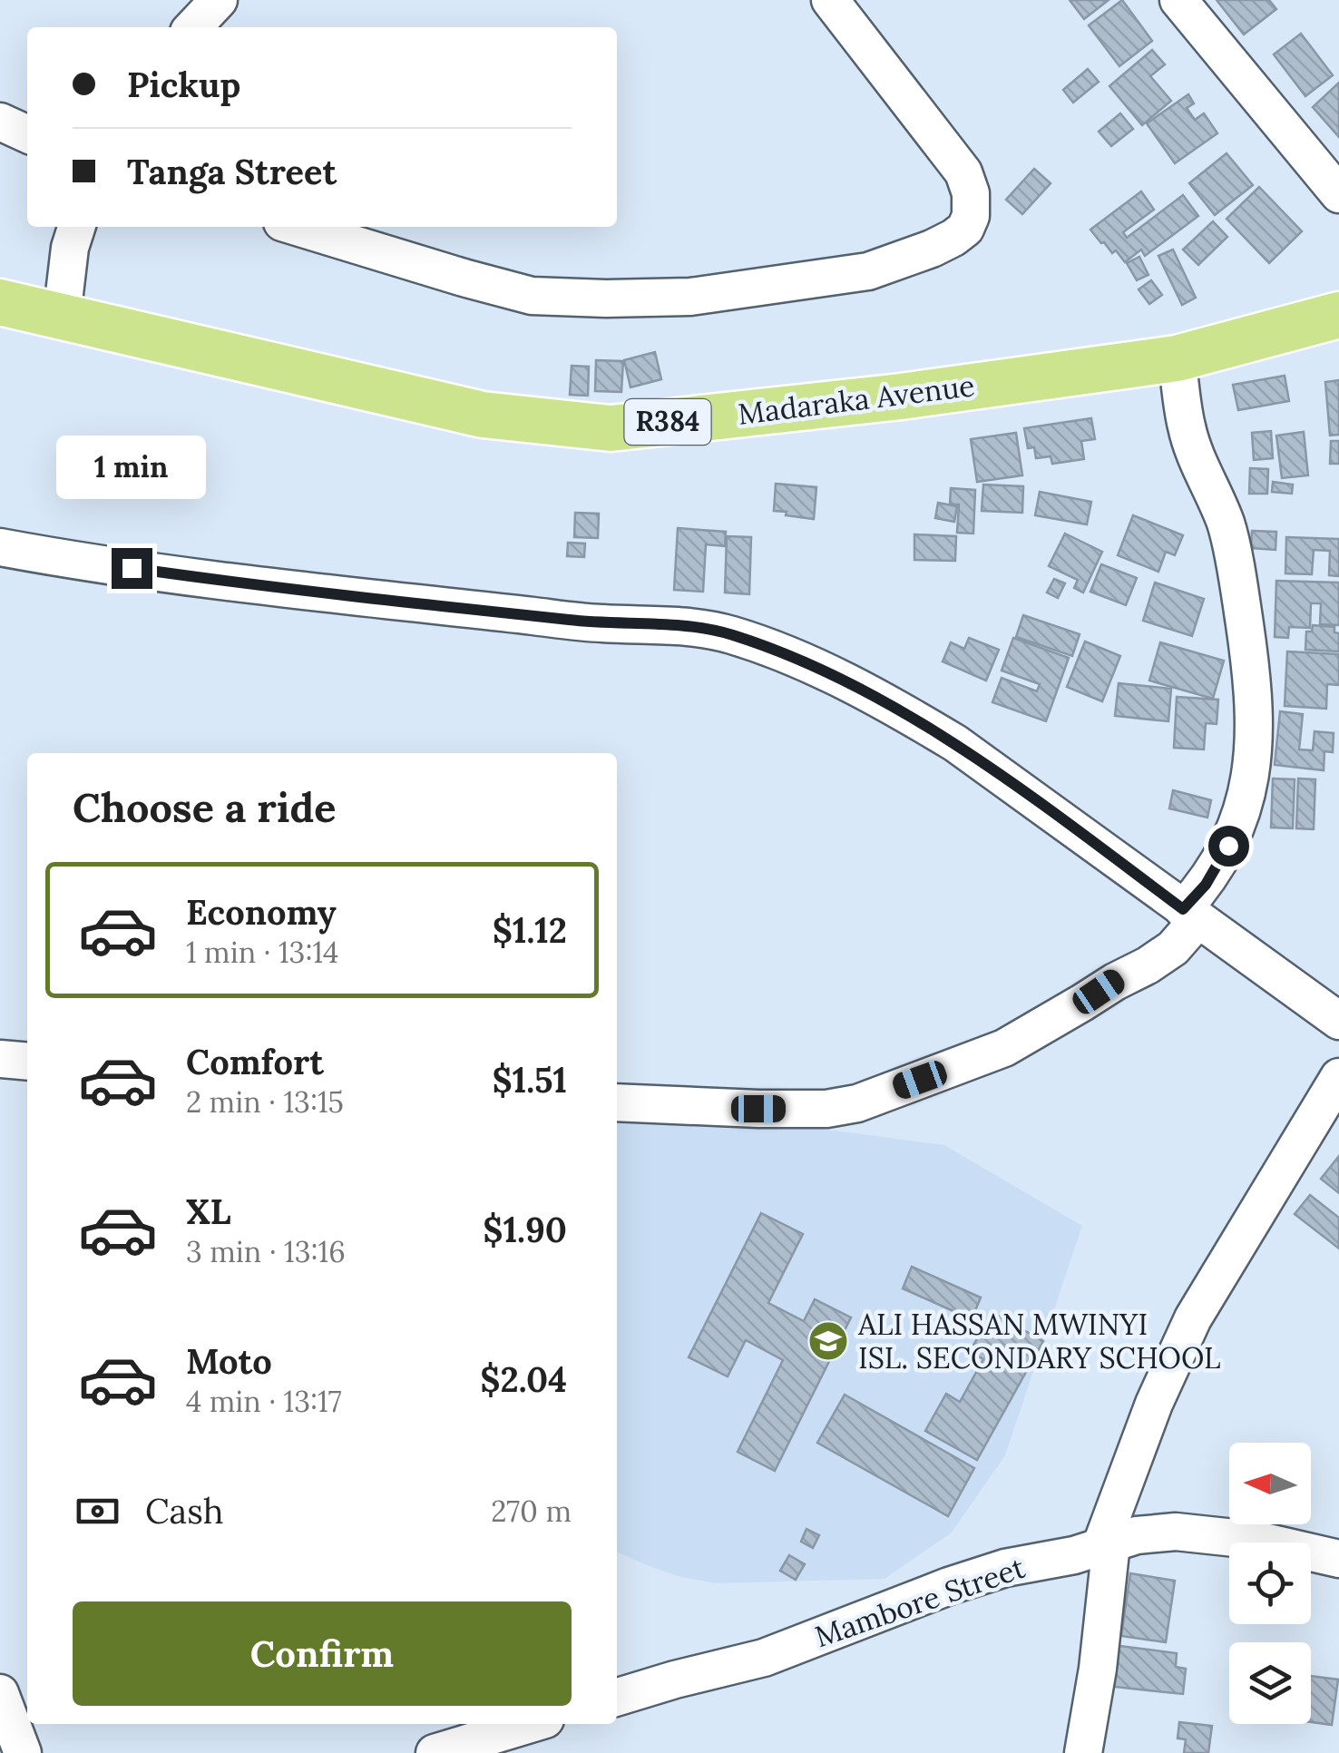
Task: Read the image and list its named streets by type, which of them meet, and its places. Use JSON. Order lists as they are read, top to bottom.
{
  "streets": {
    "main road": ["Madaraka Avenue", "R384"],
    "street": ["Mambore Street"]
  },
  "places": {
    "school or university": ["ALI HASSAN MWINYI ISL. SECONDARY SCHOOL"]
  },
  "north": "left",
  "page": {
    "banner": ["Pickup", "Tanga Street"],
    "bubble": "1 min",
    "heading": "Choose a ride",
    "list": [
      {
        "name": "Economy",
        "note": "1 min · 13:14",
        "value": "$1.12"
      },
      {
        "name": "Comfort",
        "note": "2 min · 13:15",
        "value": "$1.51"
      },
      {
        "name": "XL",
        "note": "3 min · 13:16",
        "value": "$1.90"
      },
      {
        "name": "Moto",
        "note": "4 min · 13:17",
        "value": "$2.04"
      }
    ],
    "pay": ["Cash", "270 m"],
    "buttons": "Confirm"
  }
}
